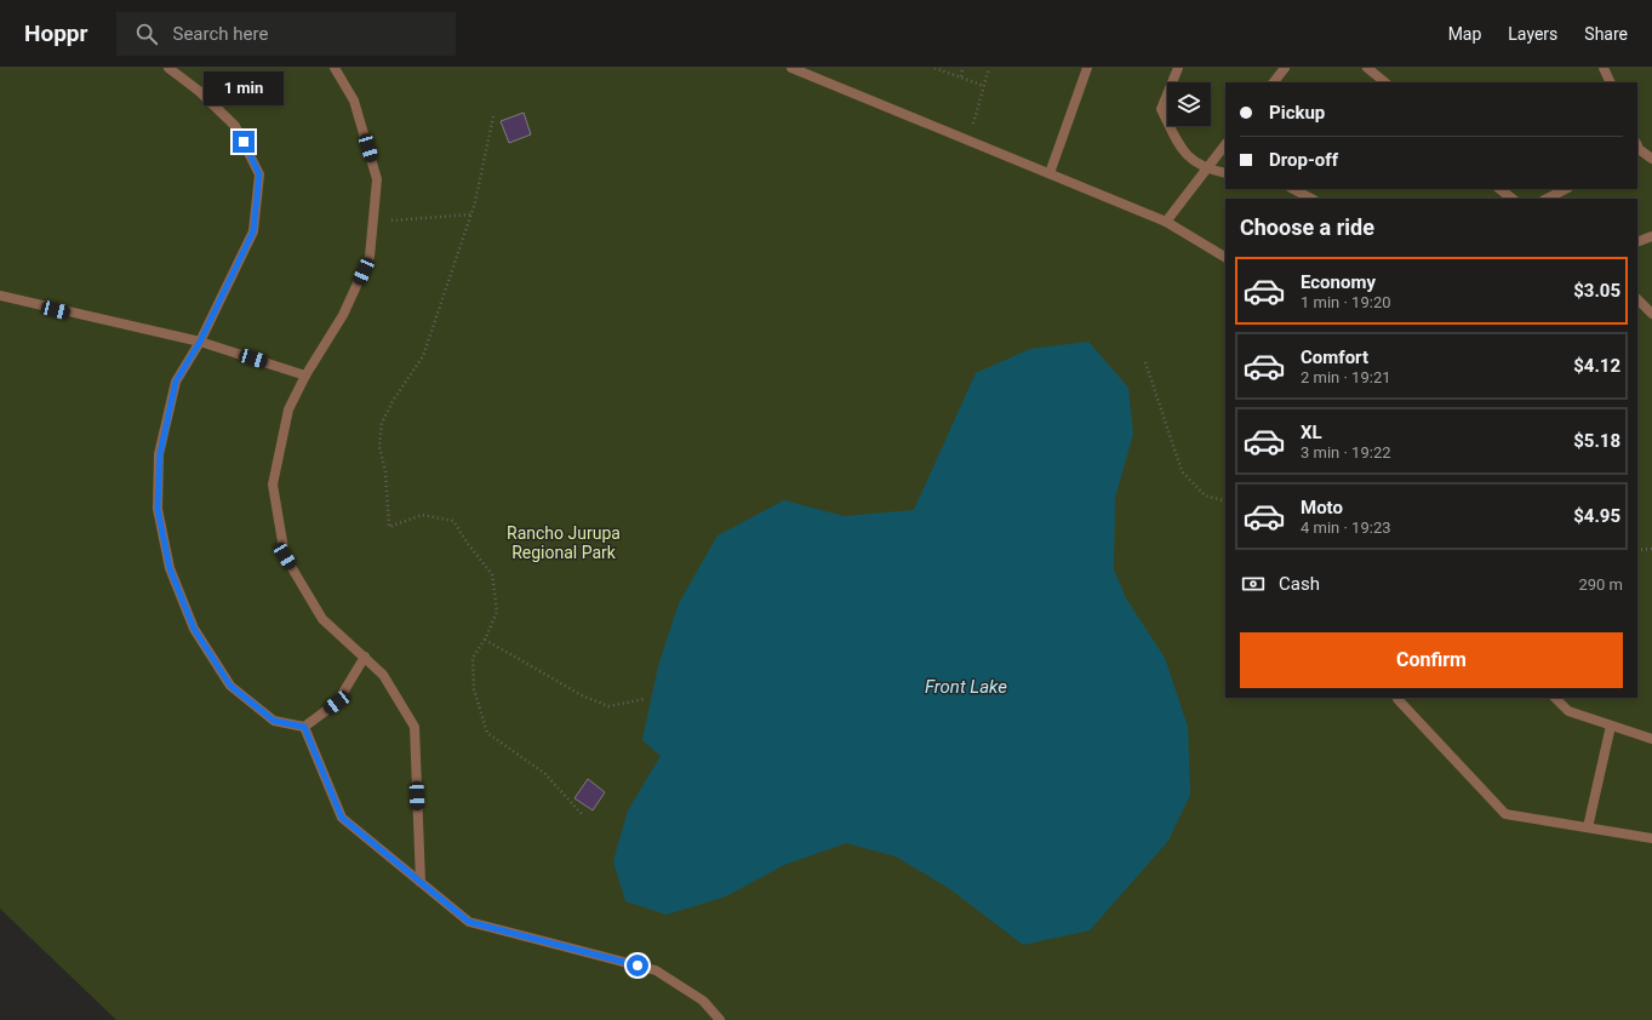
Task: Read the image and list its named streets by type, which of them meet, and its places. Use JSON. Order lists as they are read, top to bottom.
{
  "water": ["Front Lake"],
  "parks": ["Rancho Jurupa Regional Park"],
  "page": {
    "header": "Hoppr",
    "search": "Search here",
    "nav": ["Map", "Layers", "Share"],
    "bubble": "1 min",
    "banner": ["Pickup", "Drop-off"],
    "heading": "Choose a ride",
    "list": [
      {
        "name": "Economy",
        "note": "1 min · 19:20",
        "value": "$3.05"
      },
      {
        "name": "Comfort",
        "note": "2 min · 19:21",
        "value": "$4.12"
      },
      {
        "name": "XL",
        "note": "3 min · 19:22",
        "value": "$5.18"
      },
      {
        "name": "Moto",
        "note": "4 min · 19:23",
        "value": "$4.95"
      }
    ],
    "pay": ["Cash", "290 m"],
    "buttons": "Confirm"
  }
}
